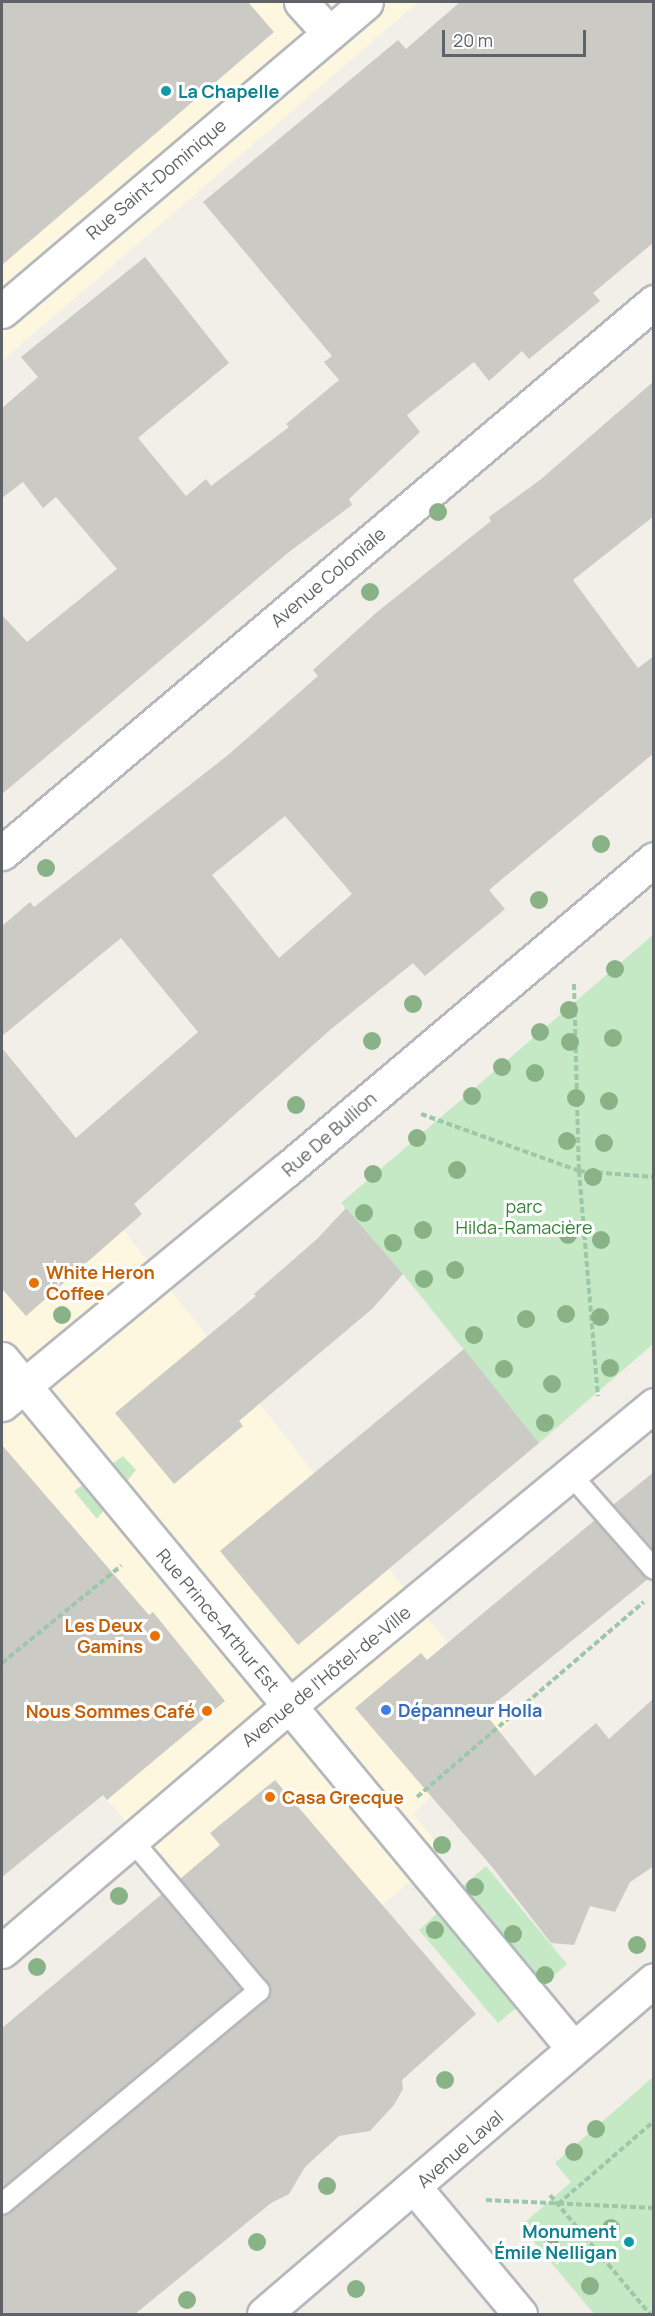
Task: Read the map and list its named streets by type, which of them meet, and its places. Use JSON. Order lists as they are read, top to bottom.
{
  "streets": {
    "street": [
      "Rue Saint-Dominique",
      "Avenue Coloniale",
      "Rue De Bullion",
      "Rue Prince-Arthur Est",
      "Avenue de l'Hôtel-de-Ville",
      "Avenue Laval"
    ]
  },
  "crossings": [
    ["Rue De Bullion", "Rue Prince-Arthur Est"],
    ["Rue Prince-Arthur Est", "Avenue de l'Hôtel-de-Ville"],
    ["Rue Prince-Arthur Est", "Avenue Laval"]
  ],
  "parks": ["parc Hilda-Ramacière"],
  "places": [
    "La Chapelle",
    "White Heron Coffee",
    "Les Deux Gamins",
    "Dépanneur Holla",
    "Nous Sommes Café",
    "Casa Grecque",
    "Monument Émile Nelligan"
  ],
  "scale_bar": "20 m"
}
